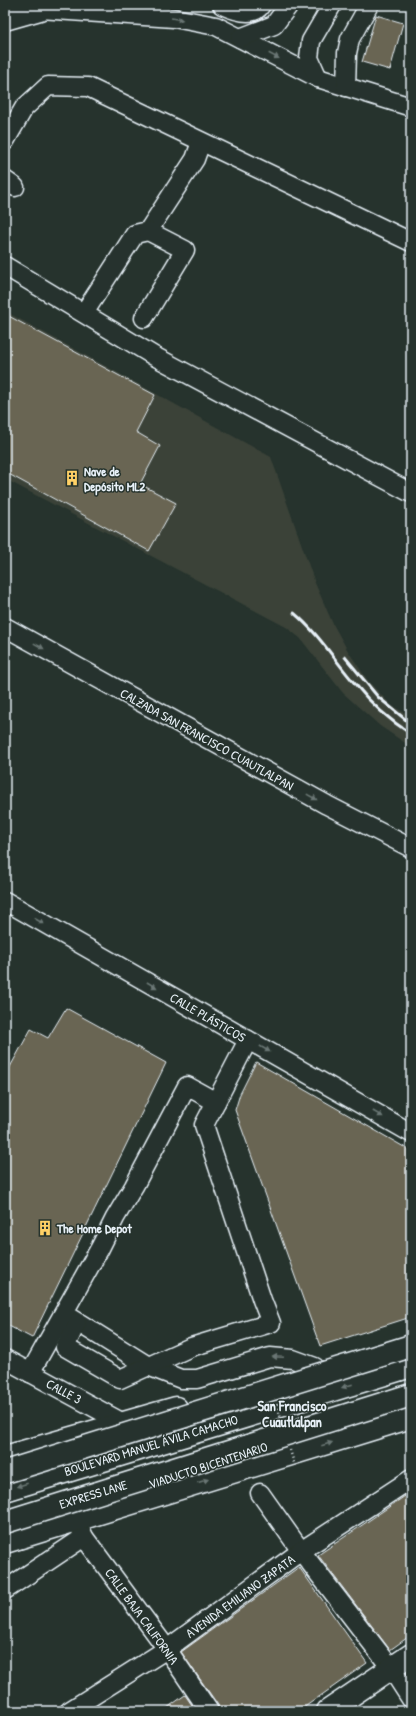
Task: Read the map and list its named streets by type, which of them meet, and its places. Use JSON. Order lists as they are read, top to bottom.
{
  "streets": {
    "main road": ["BOULEVARD MANUEL ÁVILA CAMACHO", "VIADUCTO BICENTENARIO", "EXPRESS LANE"],
    "street": [
      "CALZADA SAN FRANCISCO CUAUTLALPAN",
      "CALLE PLÁSTICOS",
      "CALLE 3",
      "AVENIDA EMILIANO ZAPATA",
      "CALLE BAJA CALIFORNIA"
    ]
  },
  "crossings": [
    ["CALLE 3", "BOULEVARD MANUEL ÁVILA CAMACHO"],
    ["AVENIDA EMILIANO ZAPATA", "CALLE BAJA CALIFORNIA"]
  ],
  "one_way": ["CALZADA SAN FRANCISCO CUAUTLALPAN", "CALLE PLÁSTICOS"],
  "districts": ["San Francisco Cuautlalpan"],
  "places": {
    "building": ["Nave de Depósito ML2", "The Home Depot"]
  }
}
